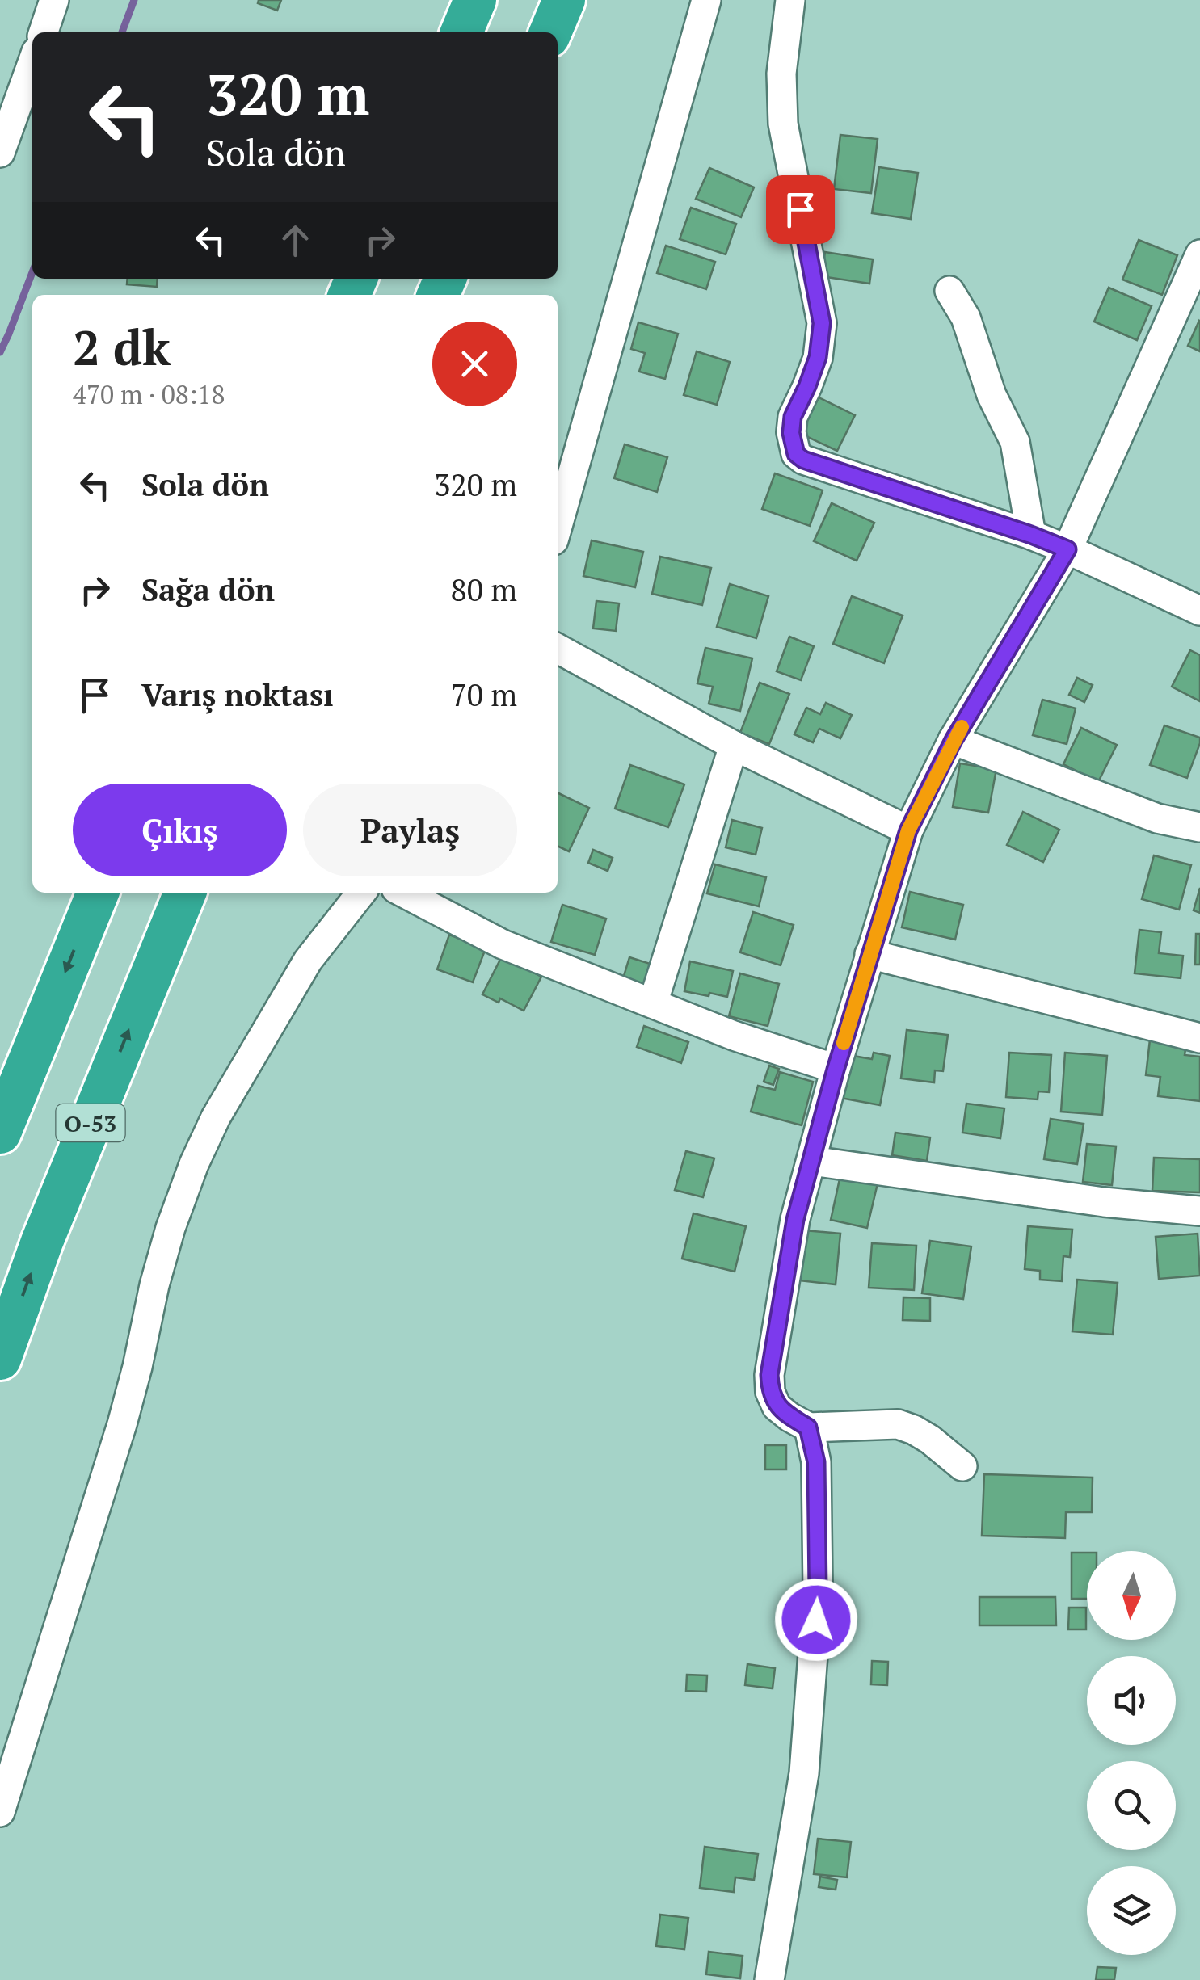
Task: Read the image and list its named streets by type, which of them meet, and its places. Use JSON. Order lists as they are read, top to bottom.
{
  "streets": {
    "highway": ["O-53"]
  },
  "north": "bottom",
  "page": {
    "turn": ["320 m", "Sola dön"],
    "heading": ["2 dk", "470 m · 08:18"],
    "list": [
      {
        "name": "Sola dön",
        "value": "320 m"
      },
      {
        "name": "Sağa dön",
        "value": "80 m"
      },
      {
        "name": "Varış noktası",
        "value": "70 m"
      }
    ],
    "buttons": ["Çıkış", "Paylaş"]
  }
}
